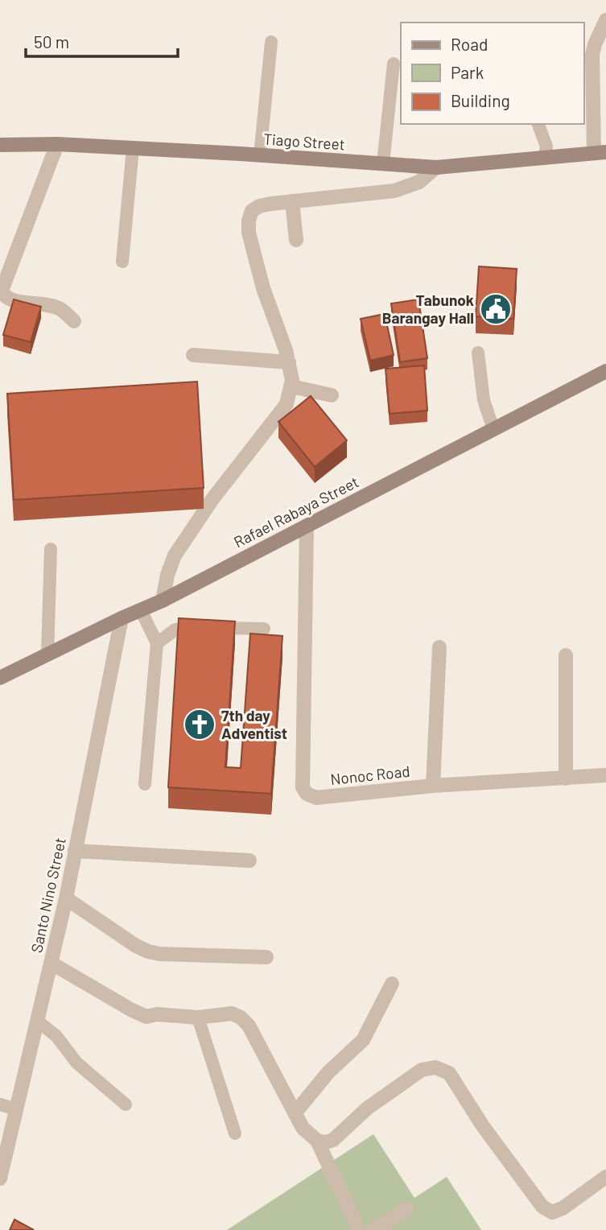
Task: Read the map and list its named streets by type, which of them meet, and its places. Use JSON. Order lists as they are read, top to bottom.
{
  "streets": {
    "main road": ["Tiago Street", "Rafael Rabaya Street"],
    "street": ["Nonoc Road", "Santo Nino Street"]
  },
  "crossings": [
    ["Rafael Rabaya Street", "Nonoc Road"],
    ["Rafael Rabaya Street", "Santo Nino Street"]
  ],
  "places": {
    "public building": ["Tabunok Barangay Hall"],
    "church": ["7th day Adventist"]
  },
  "legend": ["Road", "Park", "Building"],
  "scale_bar": "50 m"
}
